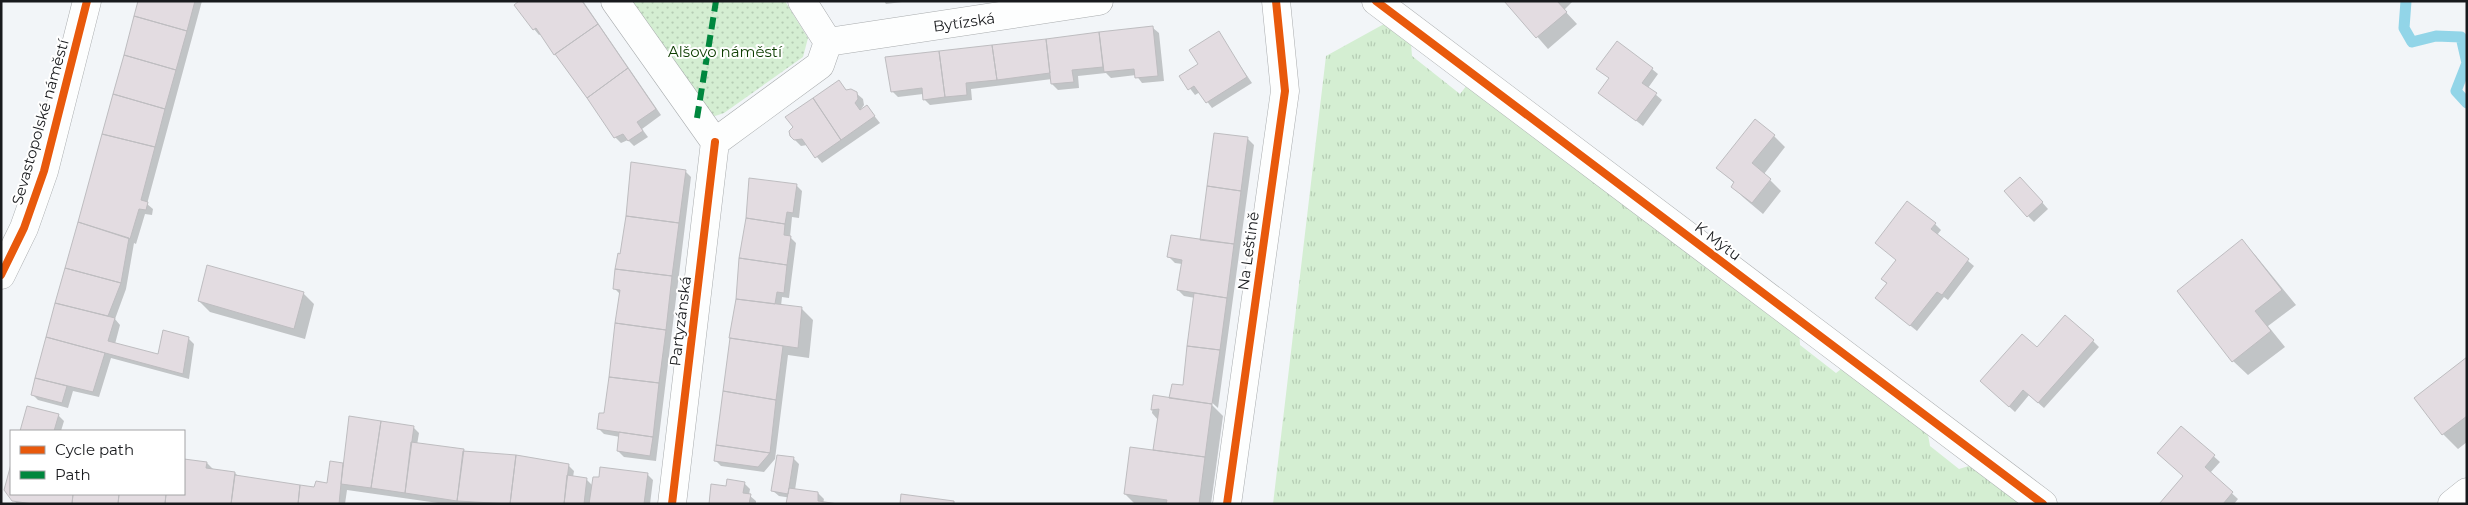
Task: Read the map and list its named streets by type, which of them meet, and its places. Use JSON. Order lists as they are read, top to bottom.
{
  "streets": {
    "street": [
      "Bytízská",
      "Sevastopolské náměstí",
      "K Mýtu",
      "Na Leštině",
      "Partyzánská"
    ]
  },
  "parks": ["Alšovo náměstí"],
  "legend": ["Cycle path", "Path"]
}
